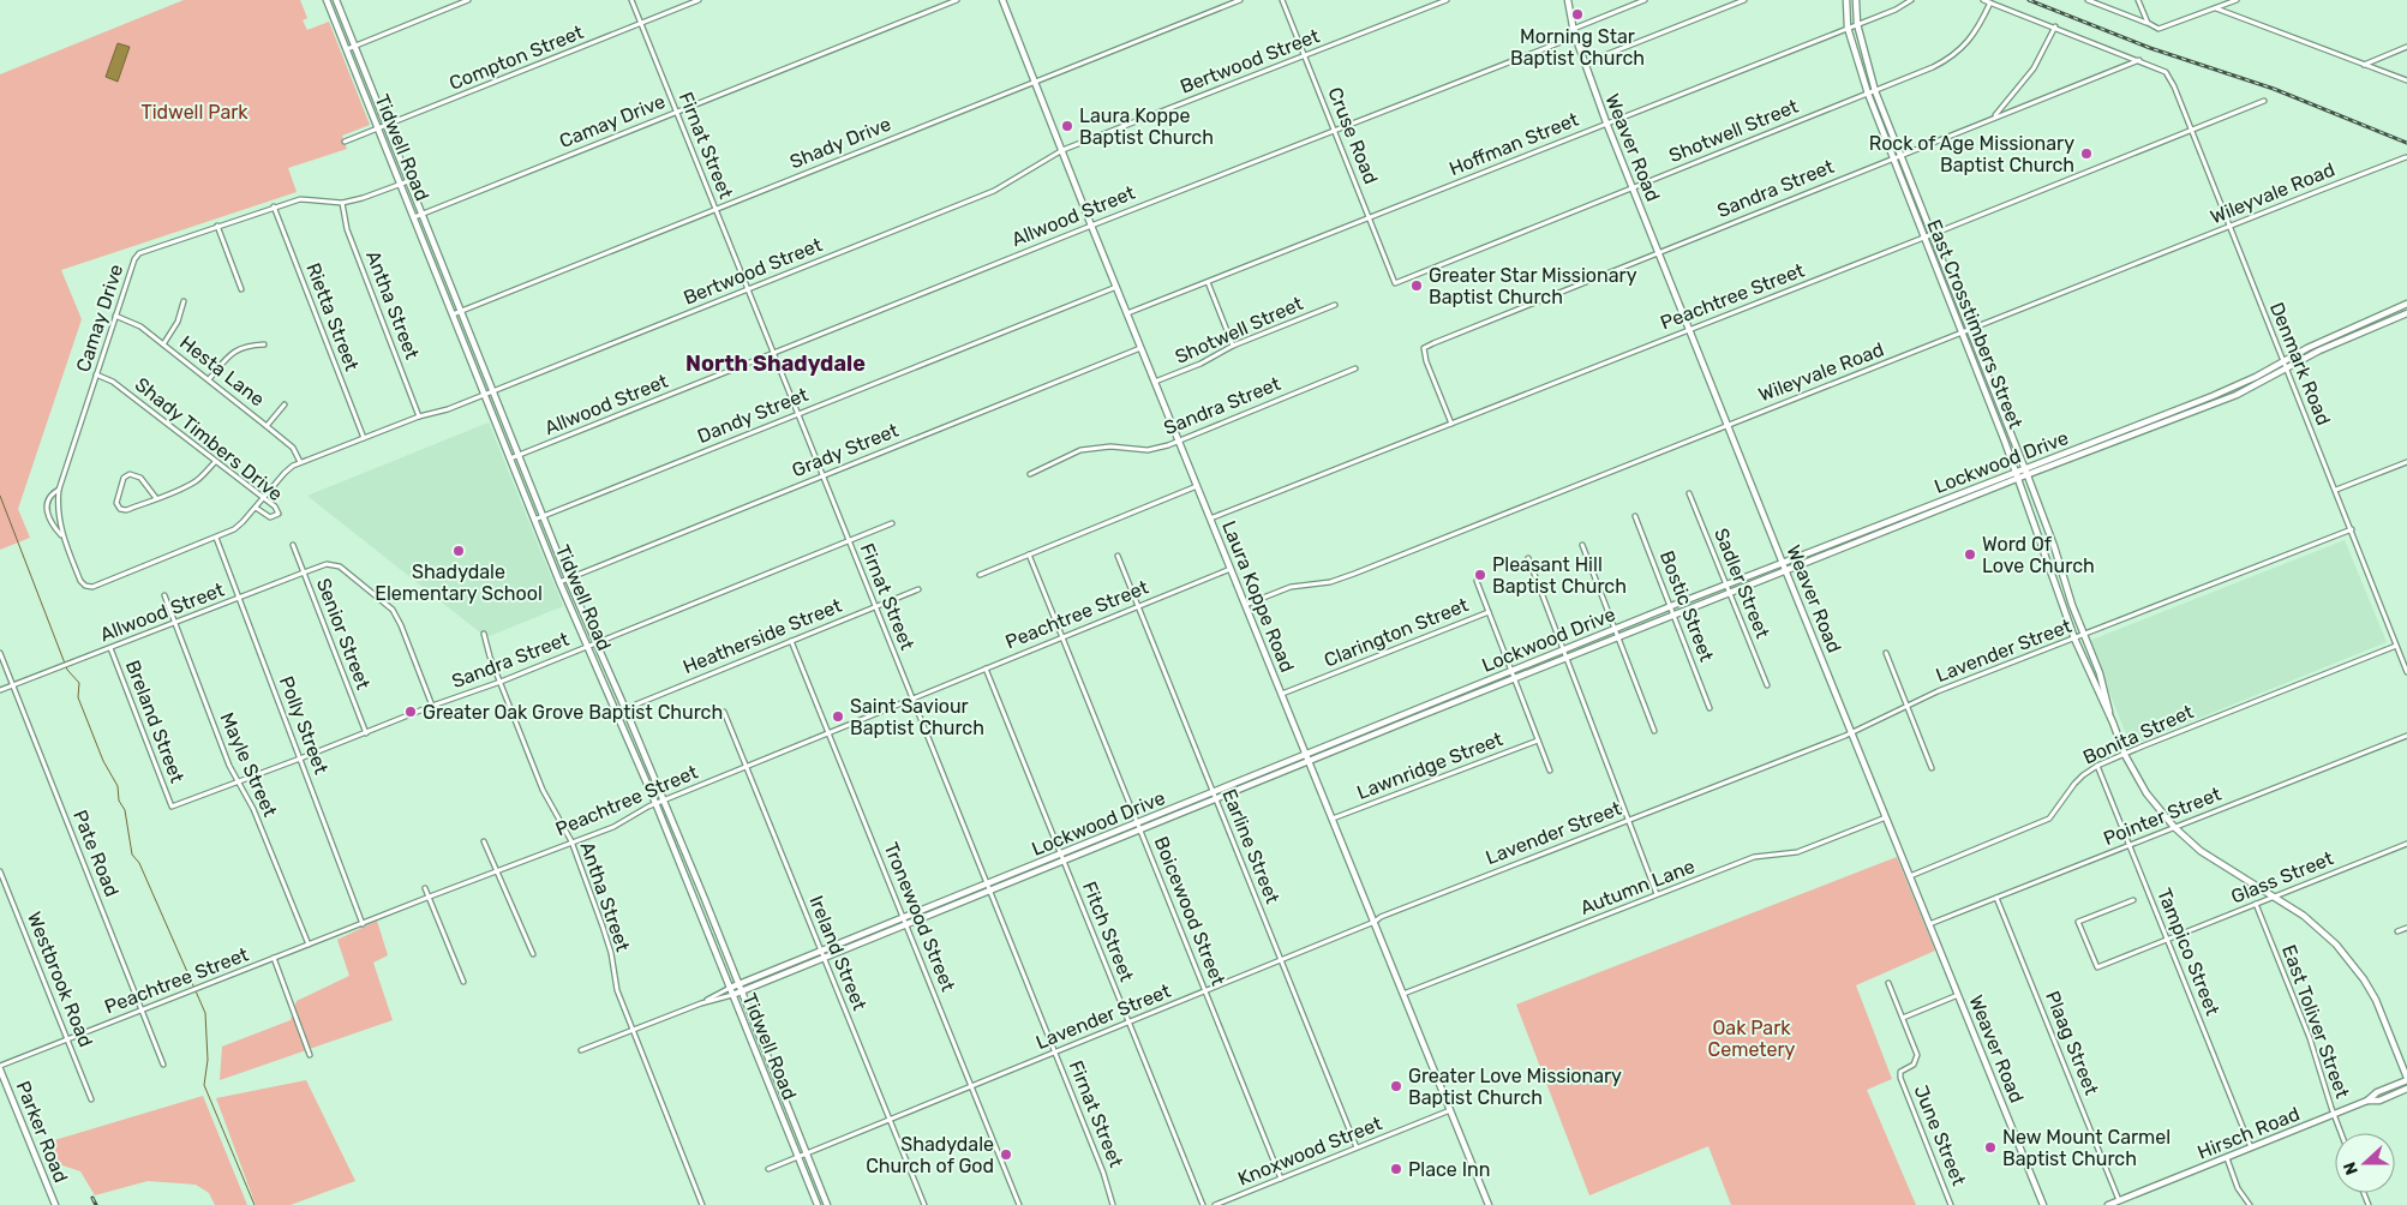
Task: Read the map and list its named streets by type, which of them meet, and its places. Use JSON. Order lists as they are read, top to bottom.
{
  "streets": {
    "main road": [
      "Tidwell Road",
      "Weaver Road",
      "East Crosstimbers Street",
      "Lockwood Drive",
      "Laura Koppe Road",
      "Parker Road",
      "Hirsch Road"
    ],
    "street": [
      "Compton Street",
      "Bertwood Street",
      "Camay Drive",
      "Shotwell Street",
      "Cruse Road",
      "Shady Drive",
      "Hoffman Street",
      "Firnat Street",
      "Sandra Street",
      "Wileyvale Road",
      "Allwood Street",
      "Peachtree Street",
      "Antha Street",
      "Rietta Street",
      "Denmark Road",
      "Hesta Lane",
      "Dandy Street",
      "Shady Timbers Drive",
      "Grady Street",
      "Sadler Street",
      "Bostic Street",
      "Clarington Street",
      "Senior Street",
      "Heatherside Street",
      "Lavender Street",
      "Breland Street",
      "Polly Street",
      "Bonita Street",
      "Mayle Street",
      "Lawnridge Street",
      "Pointer Street",
      "Earline Street",
      "Pate Road",
      "Glass Street",
      "Autumn Lane",
      "Boicewood Street",
      "Tronewood Street",
      "Fitch Street",
      "Tampico Street",
      "Ireland Street",
      "Westbrook Road",
      "East Toliver Street",
      "Plaag Street",
      "June Street",
      "Knoxwood Street"
    ]
  },
  "crossings": [
    ["Compton Street", "Firnat Street"],
    ["Compton Street", "Tidwell Road"],
    ["Bertwood Street", "Camay Drive"],
    ["Bertwood Street", "Cruse Road"],
    ["Bertwood Street", "Firnat Street"],
    ["Bertwood Street", "Tidwell Road"],
    ["Bertwood Street", "Antha Street"],
    ["Bertwood Street", "Rietta Street"],
    ["Bertwood Street", "Hesta Lane"],
    ["Bertwood Street", "Shady Timbers Drive"],
    ["Bertwood Street", "Laura Koppe Road"],
    ["Bertwood Street", "Polly Street"],
    ["Camay Drive", "Firnat Street"],
    ["Camay Drive", "Tidwell Road"],
    ["Camay Drive", "Antha Street"],
    ["Camay Drive", "Rietta Street"],
    ["Camay Drive", "Hesta Lane"],
    ["Camay Drive", "Shady Timbers Drive"],
    ["Shotwell Street", "Cruse Road"],
    ["Shotwell Street", "Weaver Road"],
    ["Shotwell Street", "East Crosstimbers Street"],
    ["Shotwell Street", "Laura Koppe Road"],
    ["Cruse Road", "Hoffman Street"],
    ["Cruse Road", "Allwood Street"],
    ["Shady Drive", "Firnat Street"],
    ["Shady Drive", "Tidwell Road"],
    ["Shady Drive", "Laura Koppe Road"],
    ["Hoffman Street", "Weaver Road"],
    ["Hoffman Street", "East Crosstimbers Street"],
    ["Hoffman Street", "Laura Koppe Road"],
    ["Firnat Street", "Sandra Street"],
    ["Firnat Street", "Allwood Street"],
    ["Firnat Street", "Peachtree Street"],
    ["Firnat Street", "Dandy Street"],
    ["Firnat Street", "Grady Street"],
    ["Firnat Street", "Lockwood Drive"],
    ["Firnat Street", "Heatherside Street"],
    ["Firnat Street", "Lavender Street"],
    ["Tidwell Road", "Sandra Street"],
    ["Tidwell Road", "Allwood Street"],
    ["Tidwell Road", "Peachtree Street"],
    ["Tidwell Road", "Dandy Street"],
    ["Tidwell Road", "Grady Street"],
    ["Tidwell Road", "Lockwood Drive"],
    ["Tidwell Road", "Heatherside Street"],
    ["Tidwell Road", "Lavender Street"],
    ["Weaver Road", "Sandra Street"],
    ["Weaver Road", "Wileyvale Road"],
    ["Weaver Road", "Allwood Street"],
    ["Weaver Road", "Peachtree Street"],
    ["Weaver Road", "Lockwood Drive"],
    ["Weaver Road", "Lavender Street"],
    ["Weaver Road", "Bonita Street"],
    ["Weaver Road", "Pointer Street"],
    ["Weaver Road", "Autumn Lane"],
    ["Sandra Street", "Allwood Street"],
    ["Sandra Street", "Peachtree Street"],
    ["Sandra Street", "Antha Street"],
    ["Sandra Street", "East Crosstimbers Street"],
    ["Sandra Street", "Denmark Road"],
    ["Sandra Street", "Laura Koppe Road"],
    ["Sandra Street", "Senior Street"],
    ["Sandra Street", "Breland Street"],
    ["Sandra Street", "Polly Street"],
    ["Sandra Street", "Mayle Street"],
    ["Wileyvale Road", "East Crosstimbers Street"],
    ["Wileyvale Road", "Denmark Road"],
    ["Wileyvale Road", "Laura Koppe Road"],
    ["Allwood Street", "Laura Koppe Road"],
    ["Allwood Street", "Senior Street"],
    ["Allwood Street", "Breland Street"],
    ["Allwood Street", "Polly Street"],
    ["Allwood Street", "Mayle Street"],
    ["Allwood Street", "Pate Road"],
    ["Peachtree Street", "Antha Street"],
    ["Peachtree Street", "East Crosstimbers Street"],
    ["Peachtree Street", "Denmark Road"],
    ["Peachtree Street", "Laura Koppe Road"],
    ["Peachtree Street", "Polly Street"],
    ["Peachtree Street", "Mayle Street"],
    ["Peachtree Street", "Earline Street"],
    ["Peachtree Street", "Pate Road"],
    ["Peachtree Street", "Boicewood Street"],
    ["Peachtree Street", "Tronewood Street"],
    ["Peachtree Street", "Fitch Street"],
    ["Peachtree Street", "Ireland Street"],
    ["Peachtree Street", "Westbrook Road"],
    ["Peachtree Street", "Parker Road"],
    ["Antha Street", "Lockwood Drive"],
    ["East Crosstimbers Street", "Lockwood Drive"],
    ["East Crosstimbers Street", "Lavender Street"],
    ["East Crosstimbers Street", "Bonita Street"],
    ["East Crosstimbers Street", "Pointer Street"],
    ["East Crosstimbers Street", "Glass Street"],
    ["East Crosstimbers Street", "Hirsch Road"],
    ["Denmark Road", "Lockwood Drive"],
    ["Denmark Road", "Lavender Street"],
    ["Denmark Road", "Bonita Street"],
    ["Dandy Street", "Laura Koppe Road"],
    ["Grady Street", "Laura Koppe Road"],
    ["Lockwood Drive", "Sadler Street"],
    ["Lockwood Drive", "Laura Koppe Road"],
    ["Lockwood Drive", "Bostic Street"],
    ["Lockwood Drive", "Earline Street"],
    ["Lockwood Drive", "Boicewood Street"],
    ["Lockwood Drive", "Tronewood Street"],
    ["Lockwood Drive", "Fitch Street"],
    ["Lockwood Drive", "Ireland Street"],
    ["Laura Koppe Road", "Clarington Street"],
    ["Laura Koppe Road", "Lavender Street"],
    ["Laura Koppe Road", "Lawnridge Street"],
    ["Laura Koppe Road", "Autumn Lane"],
    ["Laura Koppe Road", "Knoxwood Street"],
    ["Heatherside Street", "Tronewood Street"],
    ["Lavender Street", "Earline Street"],
    ["Lavender Street", "Boicewood Street"],
    ["Lavender Street", "Tronewood Street"],
    ["Lavender Street", "Fitch Street"],
    ["Lavender Street", "Ireland Street"],
    ["Bonita Street", "Tampico Street"],
    ["Pointer Street", "Tampico Street"],
    ["Pointer Street", "Plaag Street"],
    ["Earline Street", "Knoxwood Street"],
    ["Glass Street", "Tampico Street"],
    ["Glass Street", "East Toliver Street"],
    ["Boicewood Street", "Knoxwood Street"],
    ["Tampico Street", "Hirsch Road"],
    ["East Toliver Street", "Hirsch Road"],
    ["Plaag Street", "Hirsch Road"]
  ],
  "districts": ["North Shadydale"],
  "parks": ["Tidwell Park", "Oak Park Cemetery"],
  "places": [
    "Morning Star Baptist Church",
    "Laura Koppe Baptist Church",
    "Rock of Age Missionary Baptist Church",
    "Greater Star Missionary Baptist Church",
    "Shadydale Elementary School",
    "Word Of Love Church",
    "Pleasant Hill Baptist Church",
    "Greater Oak Grove Baptist Church",
    "Saint Saviour Baptist Church",
    "Greater Love Missionary Baptist Church",
    "New Mount Carmel Baptist Church",
    "Shadydale Church of God",
    "Place Inn"
  ],
  "north": "left"
}
